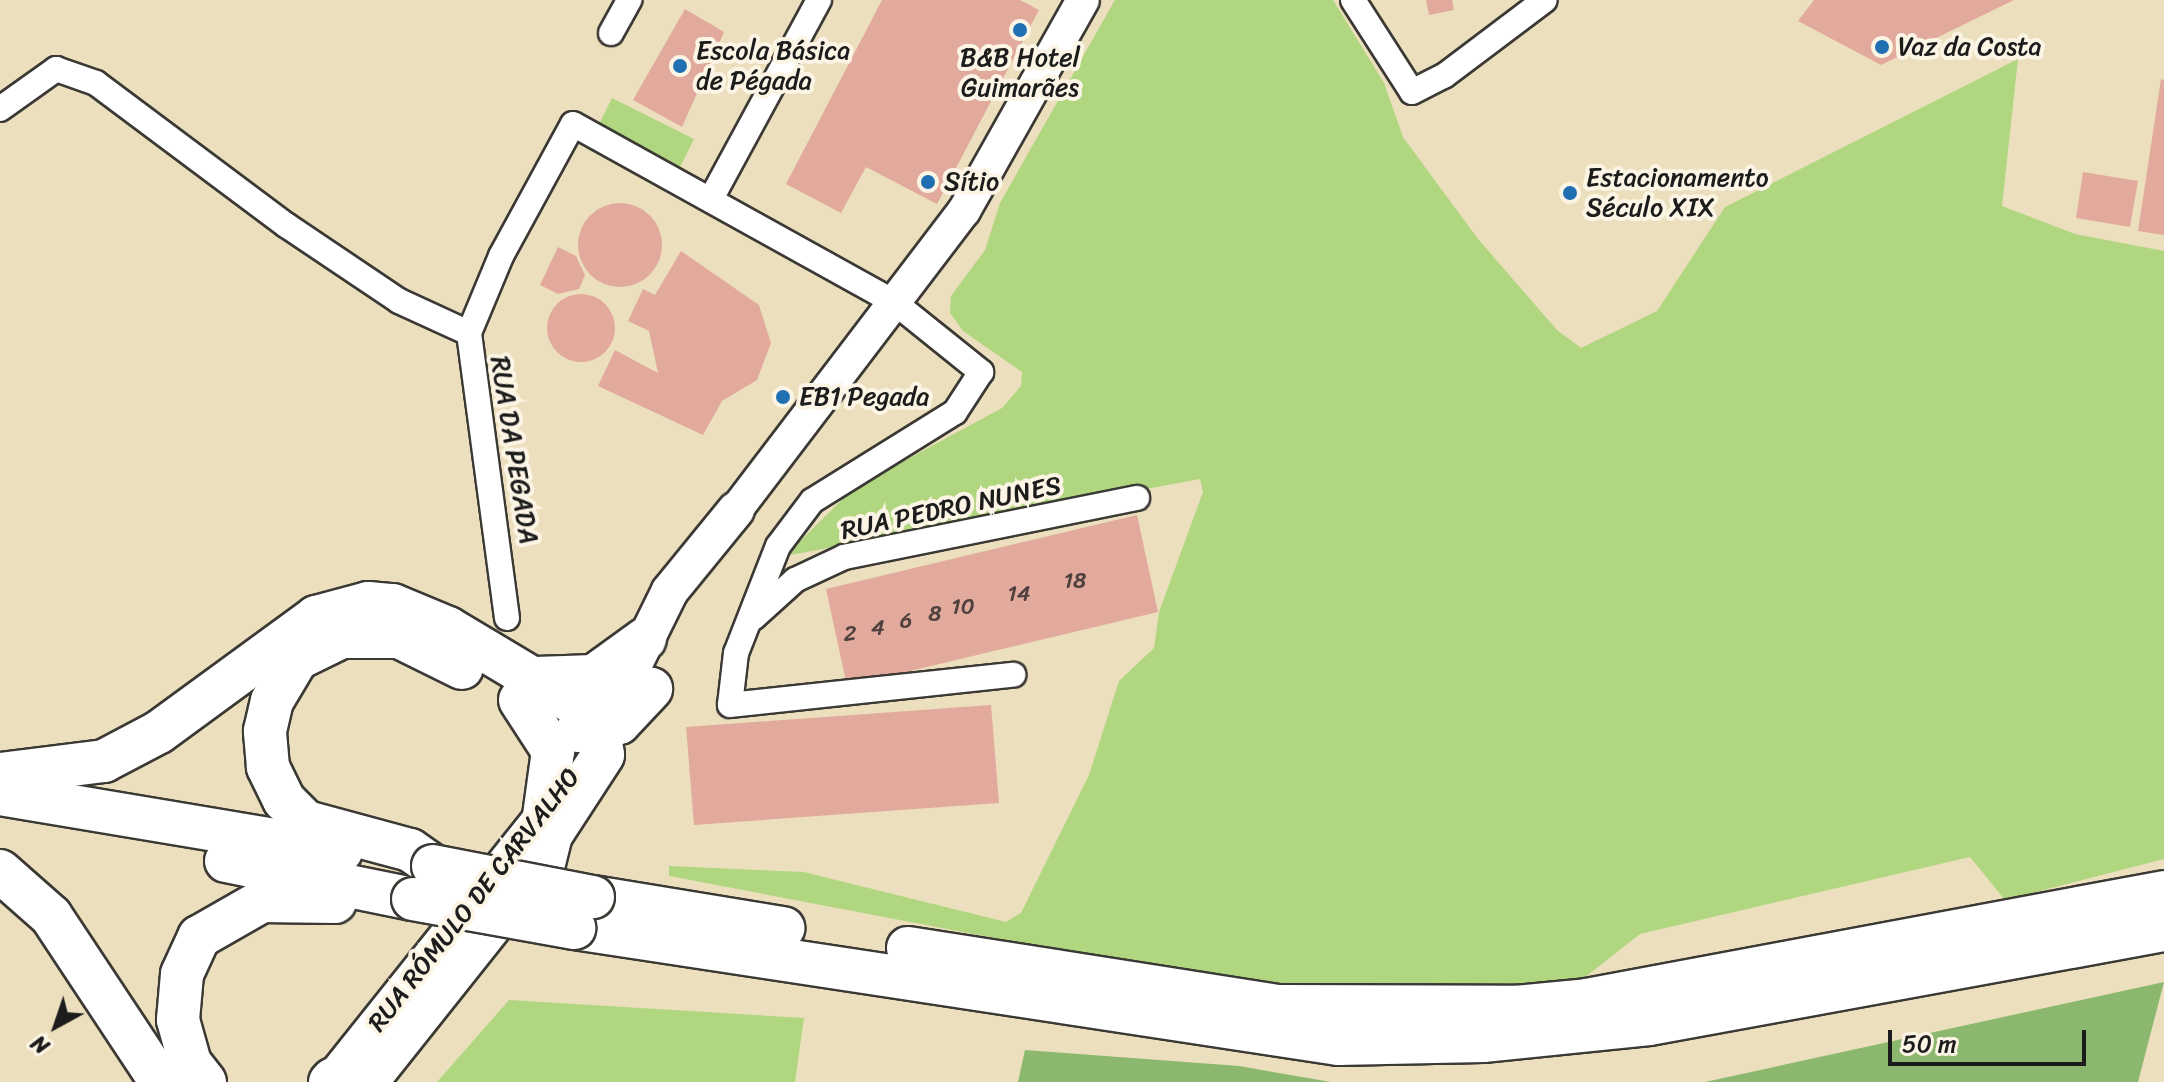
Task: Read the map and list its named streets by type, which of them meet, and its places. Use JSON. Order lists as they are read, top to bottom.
{
  "streets": {
    "main road": ["RUA RÓMULO DE CARVALHO"],
    "street": ["RUA DA PEGADA", "RUA PEDRO NUNES"]
  },
  "places": [
    "B&B Hotel Guimarães",
    "Vaz da Costa",
    "Escola Básica de Pégada",
    "Sítio",
    "Estacionamento Século XIX",
    "EB1 Pegada"
  ],
  "house_numbers": [
    "18",
    "14",
    "10",
    "8",
    "6",
    "4",
    "2"
  ],
  "scale_bar": "50 m",
  "north": "bottom left"
}
